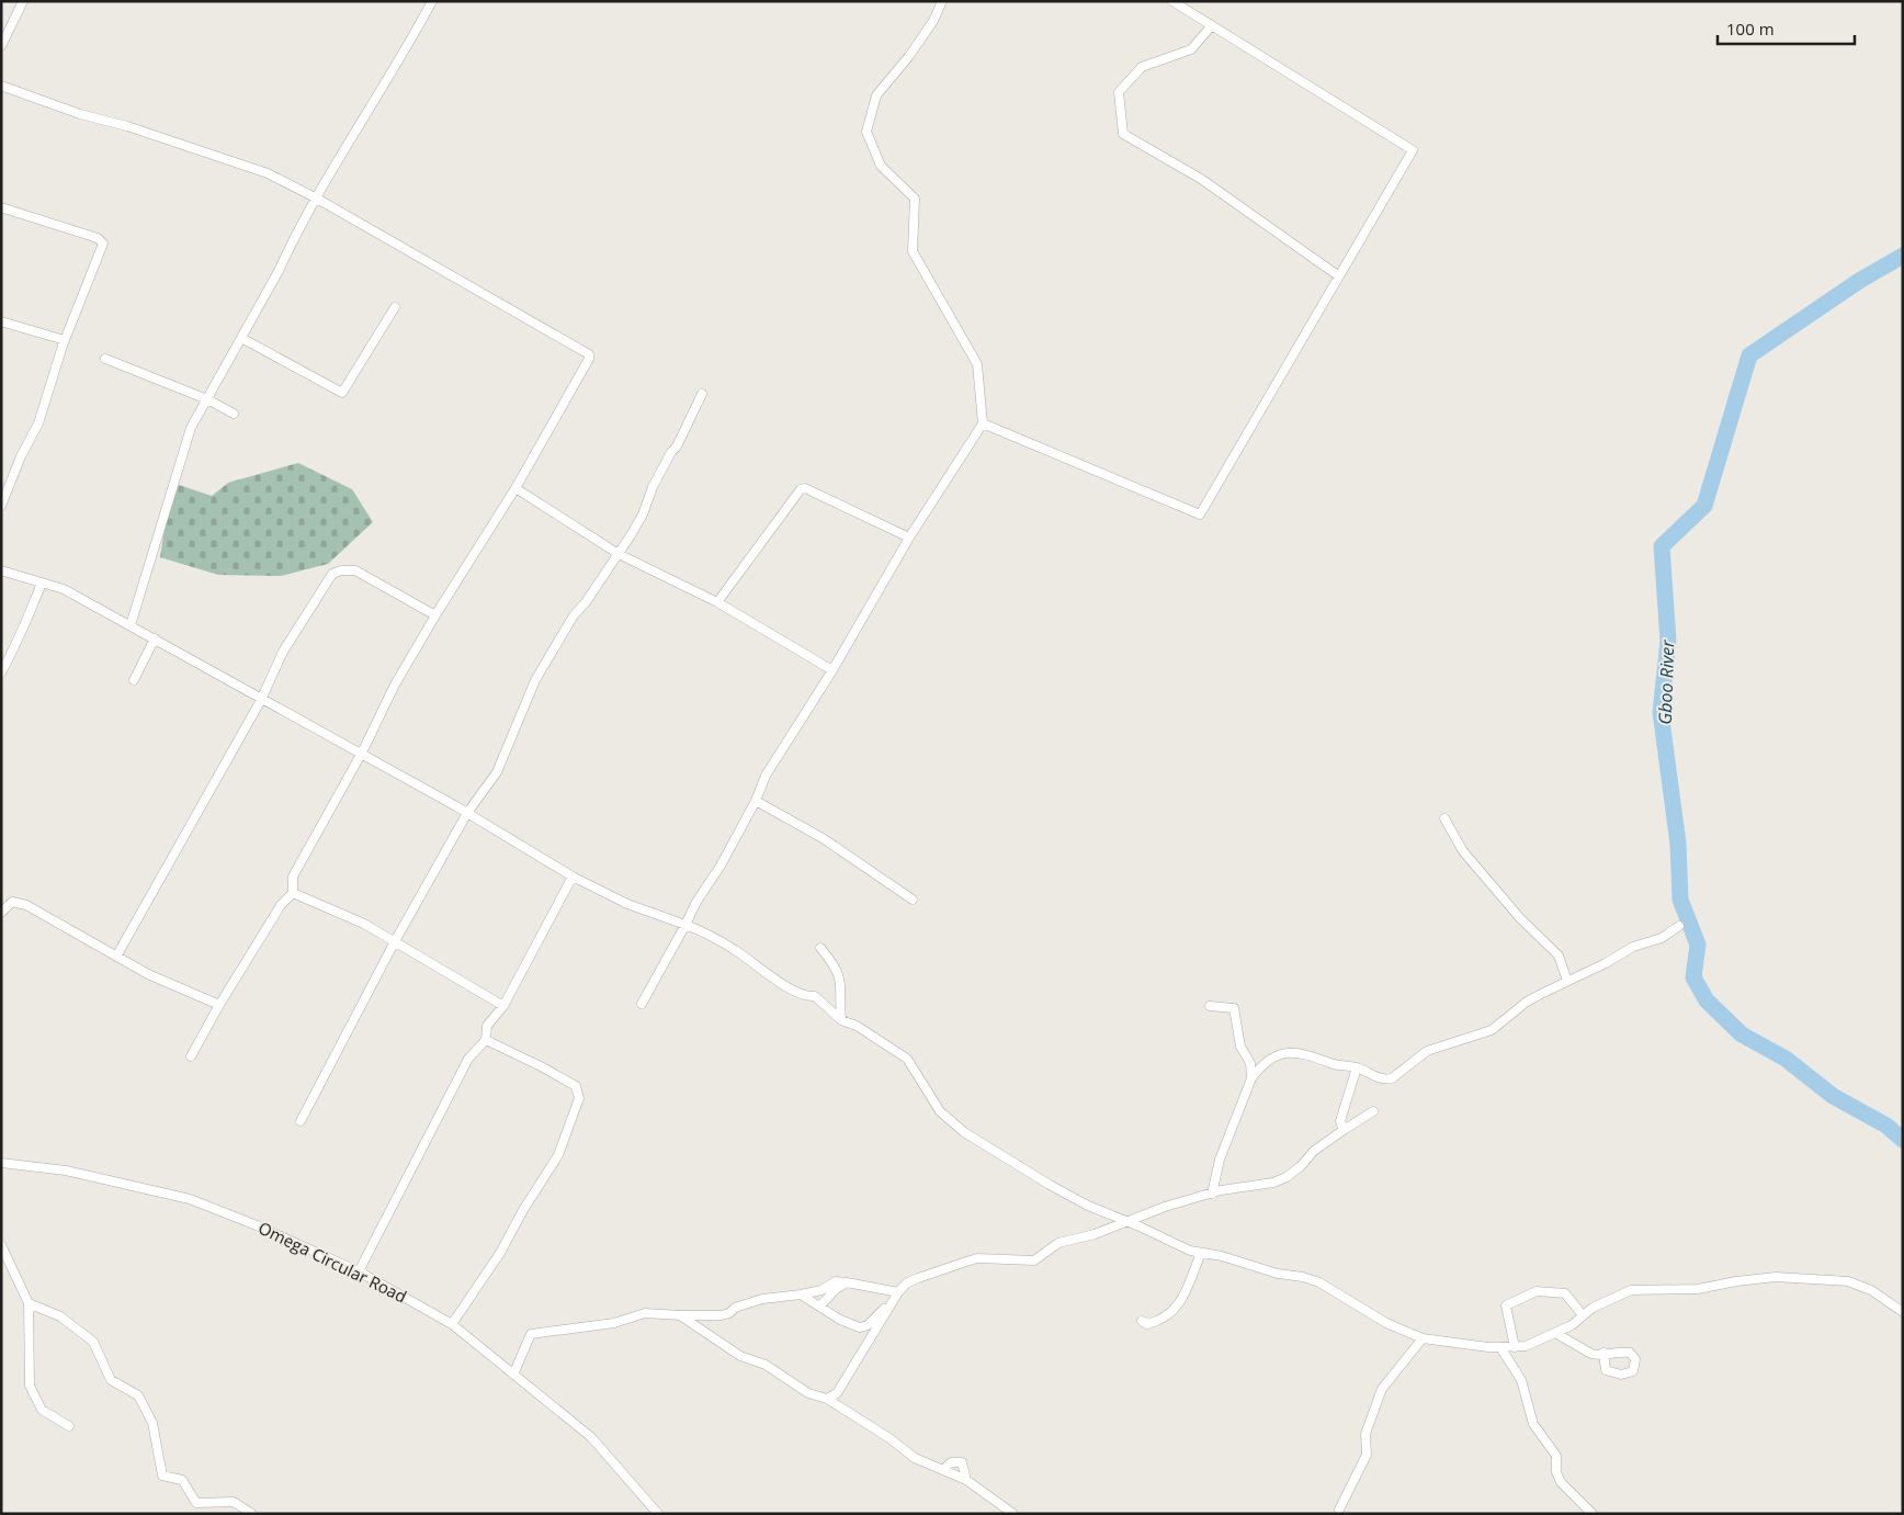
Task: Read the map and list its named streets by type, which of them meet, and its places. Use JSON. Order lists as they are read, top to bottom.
{
  "streets": {
    "street": ["Omega Circular Road"]
  },
  "water": ["Gboo River"],
  "scale_bar": "100 m"
}
